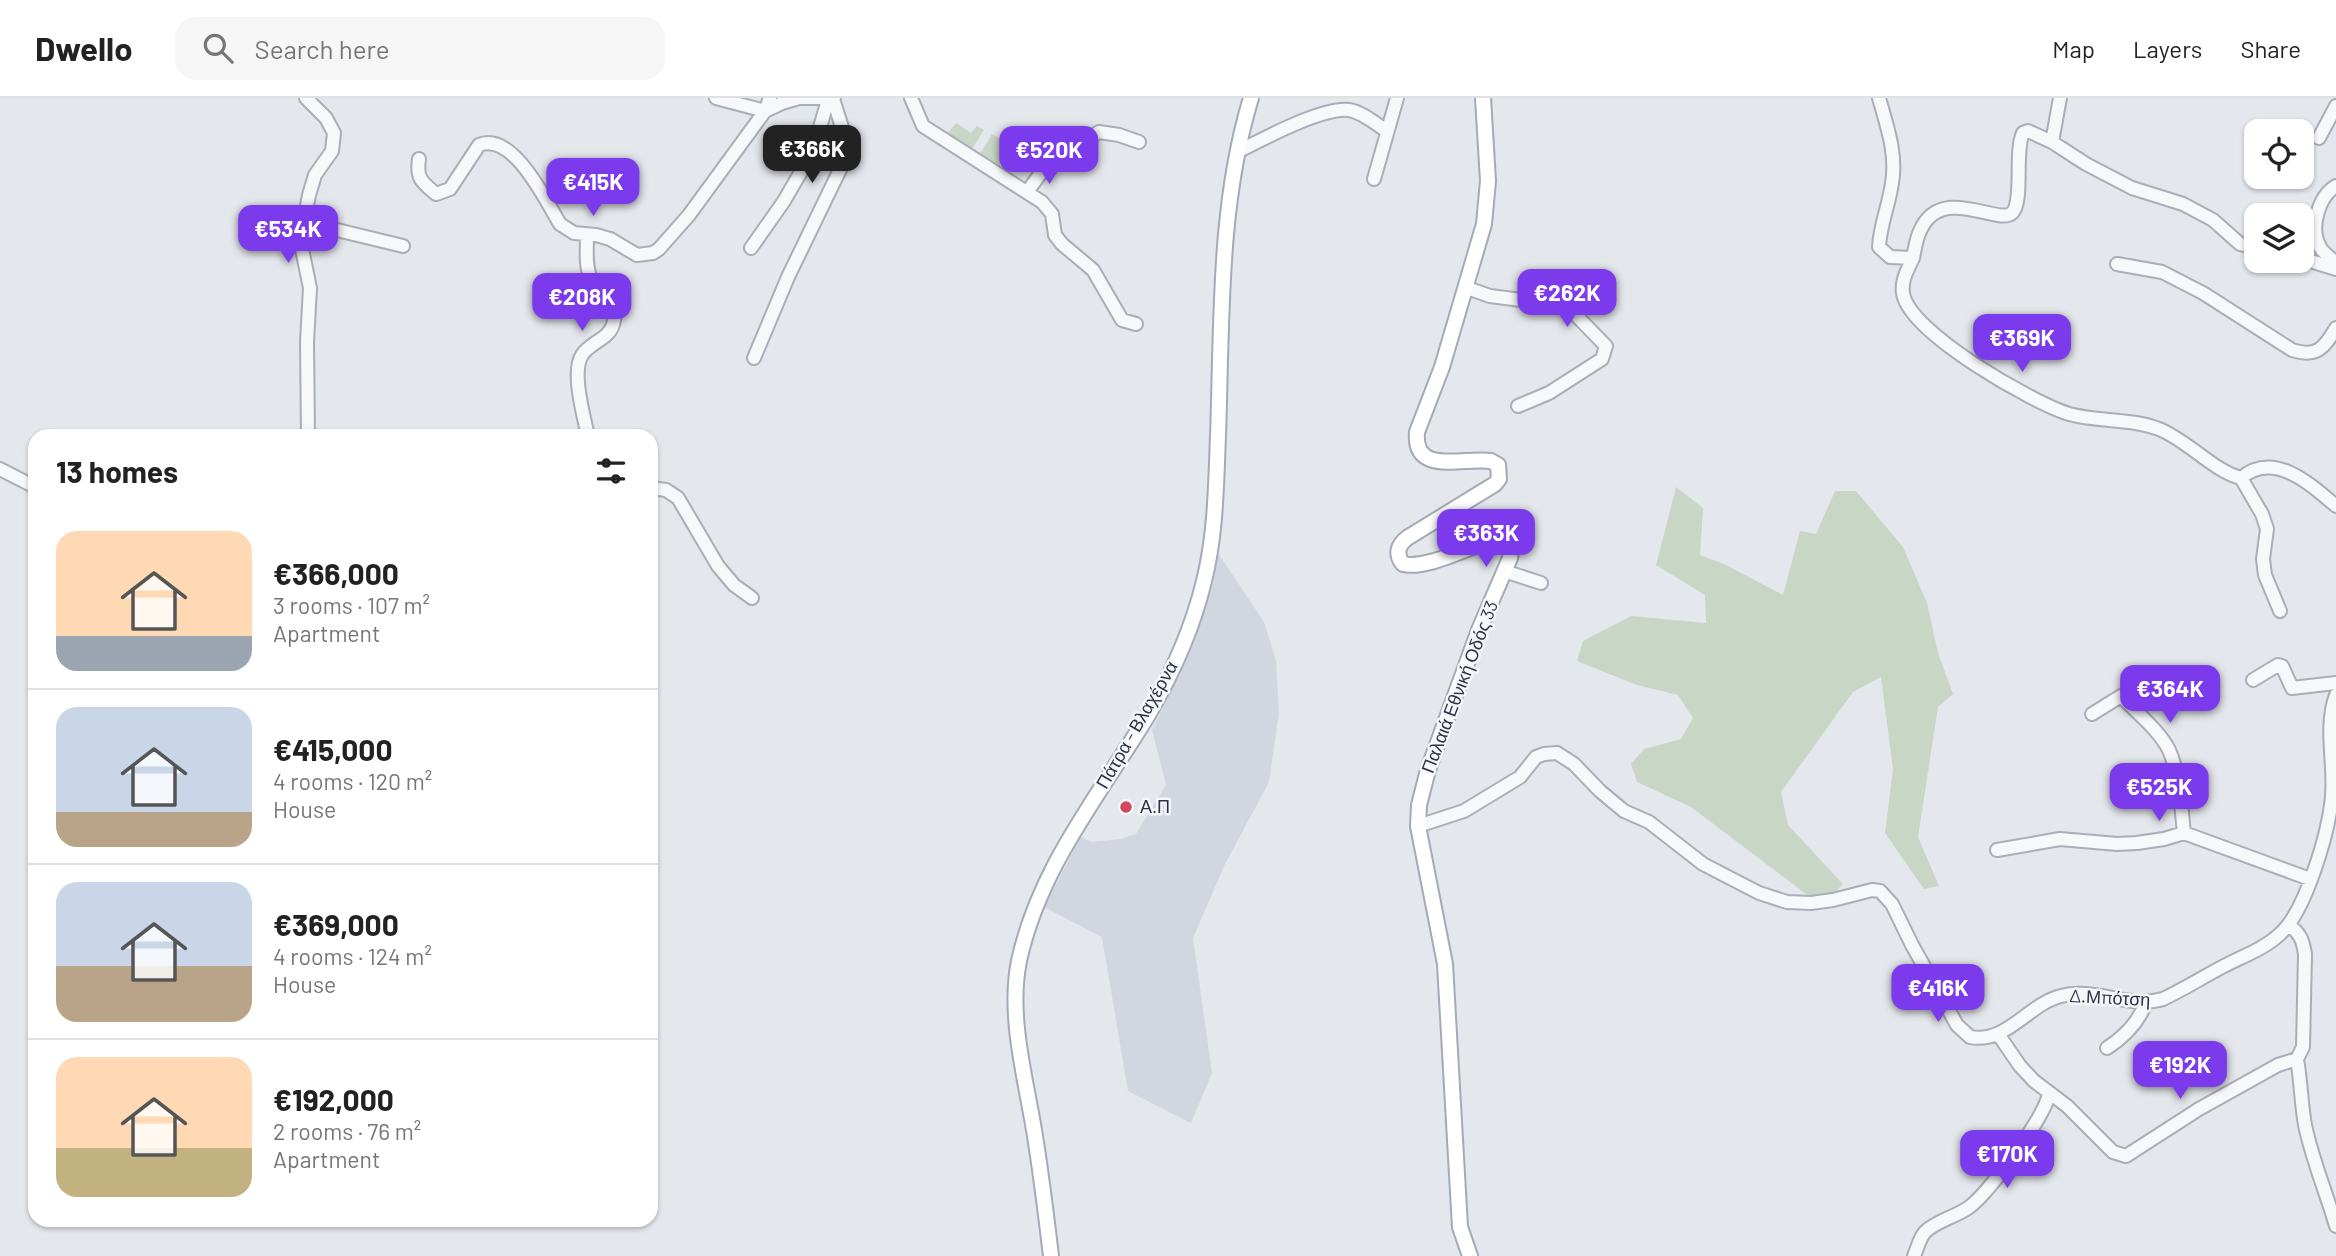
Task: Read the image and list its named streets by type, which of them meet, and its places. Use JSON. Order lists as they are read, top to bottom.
{
  "streets": {
    "main road": ["Παλαιά Εθνική Οδός 33", "Πάτρα - Βλαχέρνα"],
    "street": ["Δ.Μπότση"]
  },
  "places": ["Α.Π"],
  "page": {
    "header": "Dwello",
    "search": "Search here",
    "nav": ["Map", "Layers", "Share"],
    "price": [
      "€366K",
      "€520K",
      "€415K",
      "€534K",
      "€262K",
      "€208K",
      "€369K",
      "€363K",
      "€364K",
      "€525K",
      "€416K",
      "€192K",
      "€170K"
    ],
    "heading": "13 homes",
    "list": [
      {
        "name": "€366,000",
        "note": "3 rooms · 107 m² · Apartment"
      },
      {
        "name": "€415,000",
        "note": "4 rooms · 120 m² · House"
      },
      {
        "name": "€369,000",
        "note": "4 rooms · 124 m² · House"
      },
      {
        "name": "€192,000",
        "note": "2 rooms · 76 m² · Apartment"
      }
    ]
  }
}
